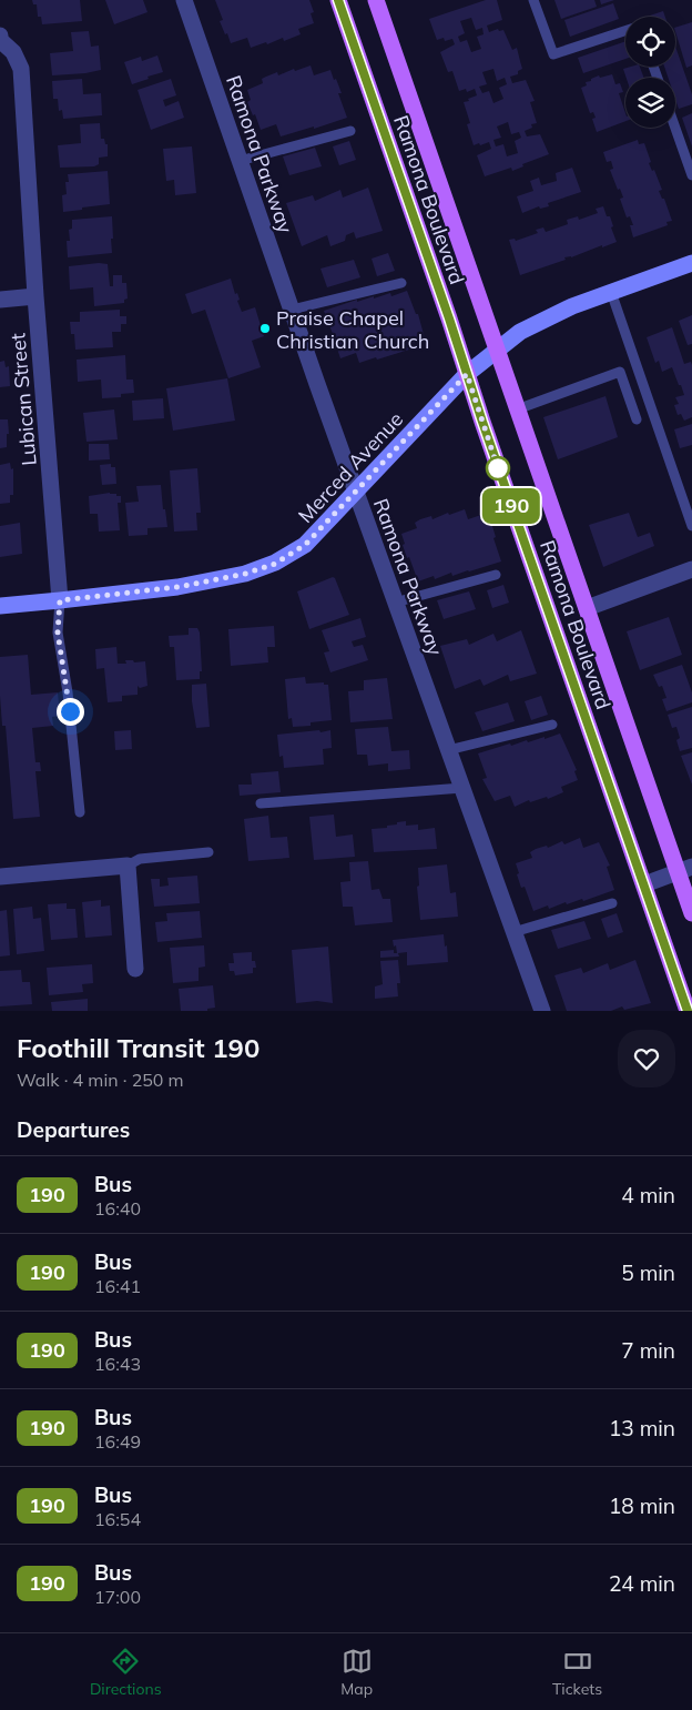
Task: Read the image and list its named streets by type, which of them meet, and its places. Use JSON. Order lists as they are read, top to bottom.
{
  "streets": {
    "main road": ["Ramona Boulevard"],
    "street": ["Ramona Parkway", "Lubican Street", "Merced Avenue"]
  },
  "crossings": [
    ["Ramona Parkway", "Merced Avenue"],
    ["Ramona Boulevard", "Merced Avenue"],
    ["Lubican Street", "Merced Avenue"]
  ],
  "places": ["Praise Chapel Christian Church"],
  "lines": ["bus line 190"],
  "page": {
    "on_map": "190",
    "heading": [
      ["Foothill Transit 190", "Walk · 4 min · 250 m"],
      "Departures"
    ],
    "list": [
      {
        "mark": "190",
        "name": "Bus",
        "note": "16:40",
        "value": "4 min"
      },
      {
        "mark": "190",
        "name": "Bus",
        "note": "16:41",
        "value": "5 min"
      },
      {
        "mark": "190",
        "name": "Bus",
        "note": "16:43",
        "value": "7 min"
      },
      {
        "mark": "190",
        "name": "Bus",
        "note": "16:49",
        "value": "13 min"
      },
      {
        "mark": "190",
        "name": "Bus",
        "note": "16:54",
        "value": "18 min"
      },
      {
        "mark": "190",
        "name": "Bus",
        "note": "17:00",
        "value": "24 min"
      }
    ],
    "tabs": ["Directions", "Map", "Tickets"]
  }
}
